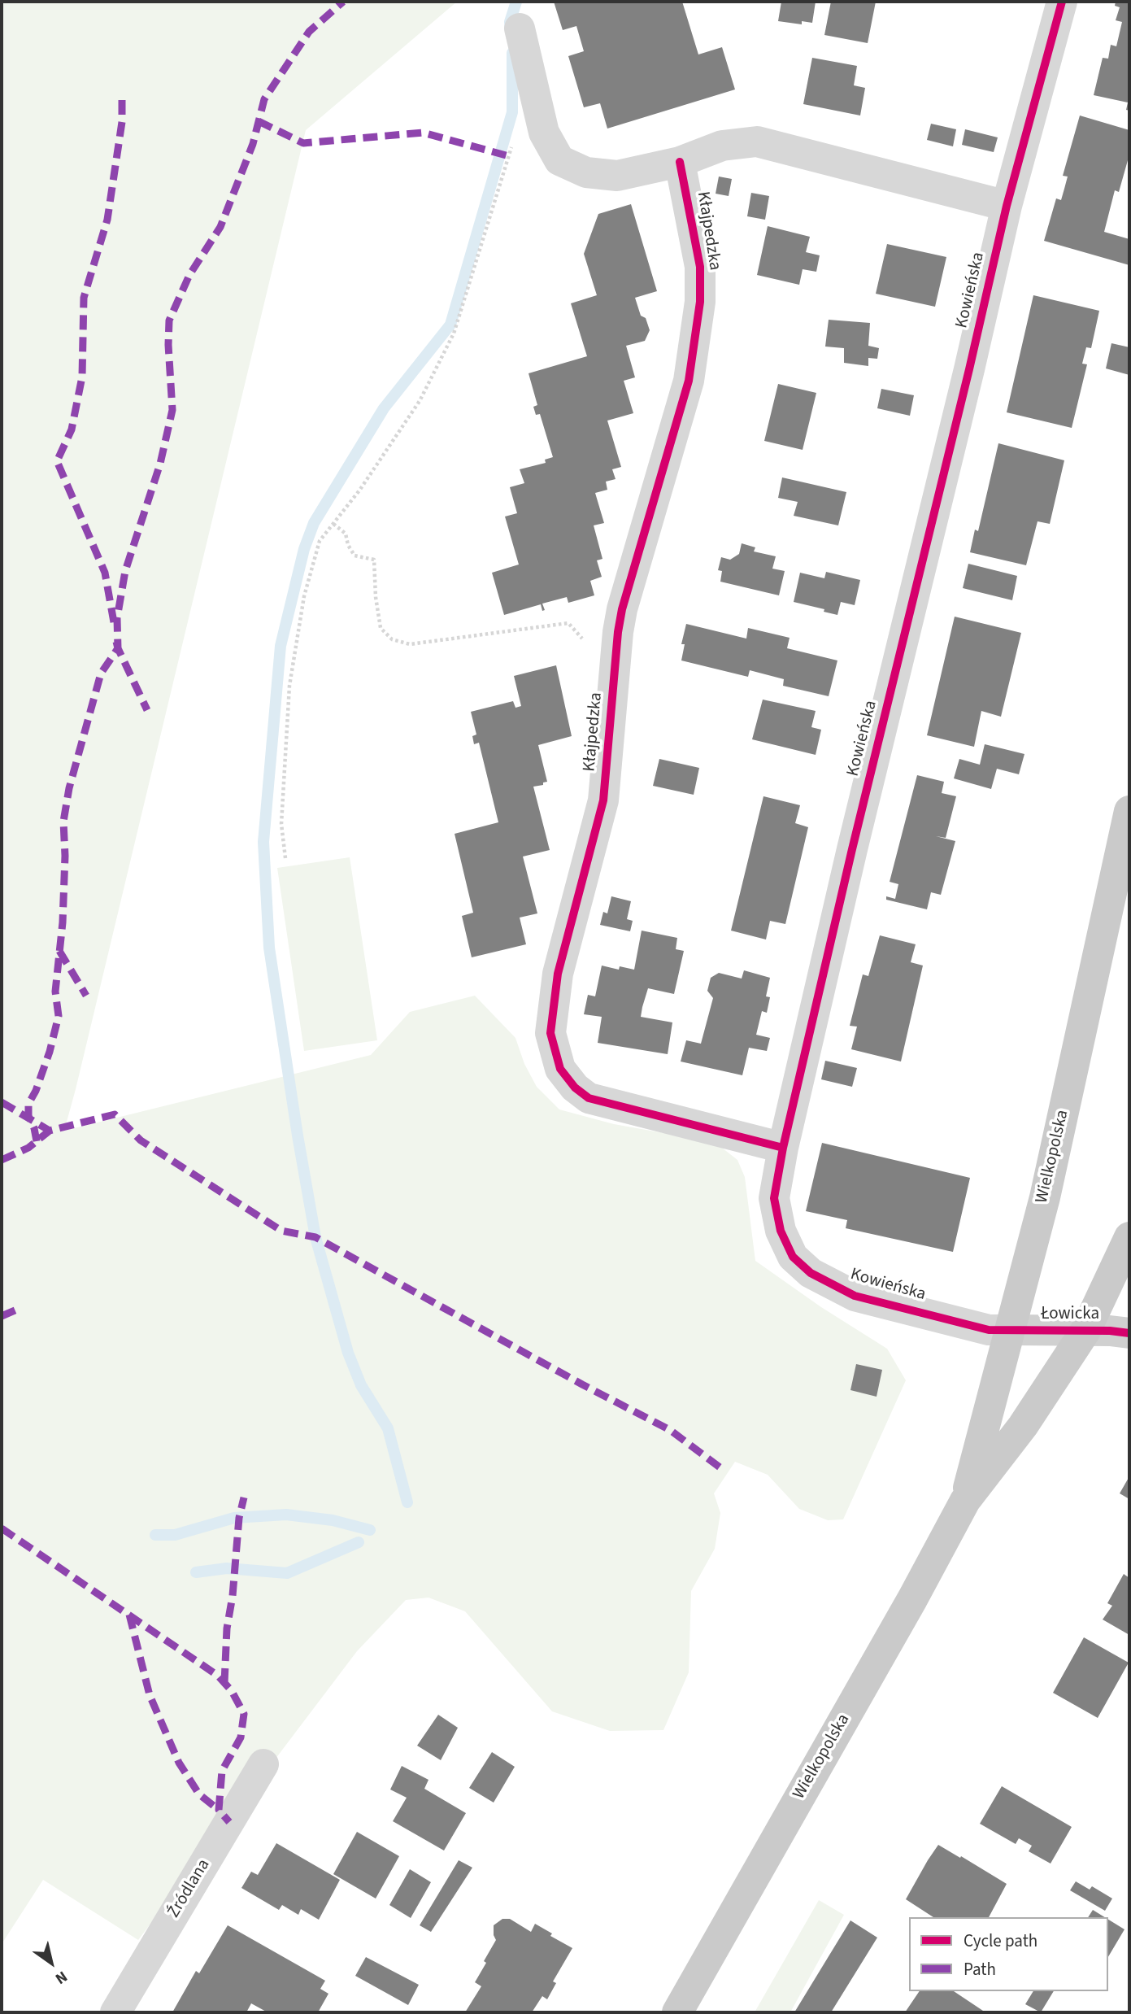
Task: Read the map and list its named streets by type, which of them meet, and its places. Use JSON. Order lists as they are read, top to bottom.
{
  "streets": {
    "main road": ["Wielkopolska"],
    "street": [
      "Kłajpedzka",
      "Kowieńska",
      "Łowicka",
      "Źródlana"
    ]
  },
  "crossings": [
    ["Kłajpedzka", "Kowieńska"],
    ["Kowieńska", "Wielkopolska"],
    ["Kowieńska", "Łowicka"],
    ["Wielkopolska", "Łowicka"]
  ],
  "legend": ["Cycle path", "Path"],
  "north": "bottom right"
}
